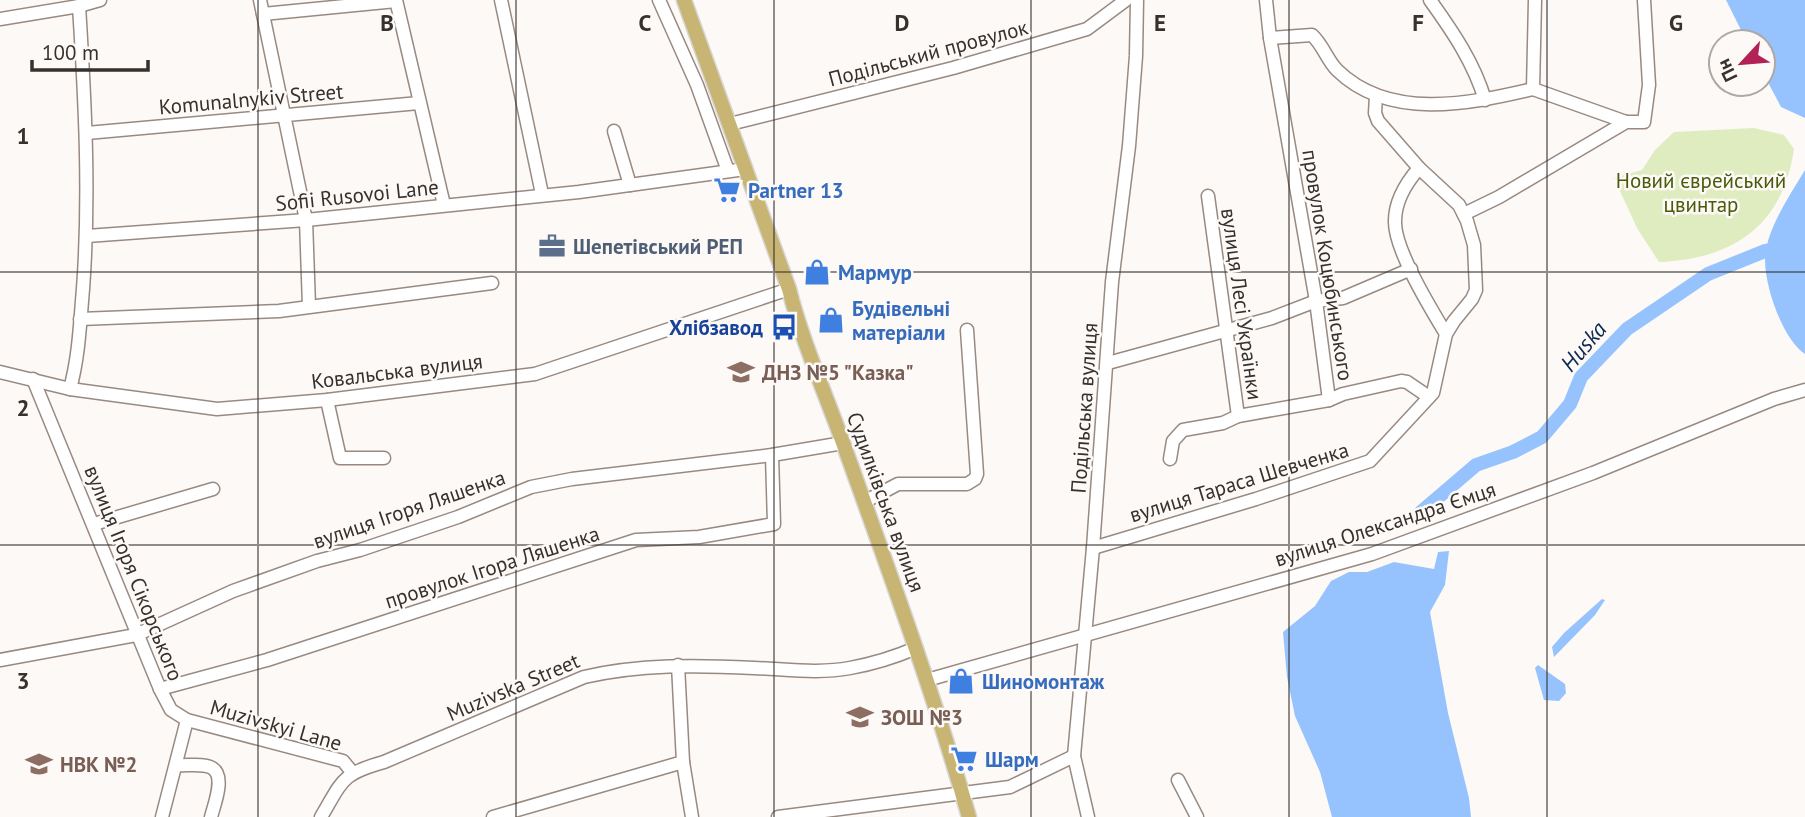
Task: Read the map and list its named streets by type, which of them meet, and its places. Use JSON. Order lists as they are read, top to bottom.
{
  "streets": {
    "main road": ["Судилківська вулиця"],
    "street": [
      "Подільський провулок",
      "Komunalnykiv Street",
      "Sofii Rusovoi Lane",
      "провулок Коцюбинського",
      "вулиця Лесі Українки",
      "Ковальська вулиця",
      "Подільська вулиця",
      "вулиця Тараса Шевченка",
      "вулиця Ігоря Ляшенка",
      "вулиця Олександра Ємця",
      "провулок Ігора Ляшенка",
      "вулиця Ігоря Сікорського",
      "Muzivska Street",
      "Muzivskyi Lane"
    ]
  },
  "crossings": [
    ["Подільський провулок", "Судилківська вулиця"],
    ["Sofii Rusovoi Lane", "Судилківська вулиця"],
    ["провулок Коцюбинського", "вулиця Лесі Українки"],
    ["Ковальська вулиця", "Судилківська вулиця"],
    ["Ковальська вулиця", "вулиця Ігоря Сікорського"],
    ["Подільська вулиця", "вулиця Тараса Шевченка"],
    ["Подільська вулиця", "вулиця Олександра Ємця"],
    ["Судилківська вулиця", "вулиця Ігоря Ляшенка"],
    ["Судилківська вулиця", "вулиця Олександра Ємця"],
    ["Судилківська вулиця", "Muzivska Street"],
    ["вулиця Ігоря Ляшенка", "провулок Ігора Ляшенка"],
    ["вулиця Ігоря Ляшенка", "вулиця Ігоря Сікорського"],
    ["провулок Ігора Ляшенка", "вулиця Ігоря Сікорського"],
    ["вулиця Ігоря Сікорського", "Muzivskyi Lane"],
    ["Muzivska Street", "Muzivskyi Lane"]
  ],
  "water": ["Huska"],
  "parks": ["Новий єврейський цвинтар"],
  "places": {
    "supermarket": ["Partner 13", "Шарм"],
    "office": ["Шепетівський РЕП"],
    "shop": ["Мармур", "Будівельні матеріали", "Шиномонтаж"],
    "bus stop": ["Хлібзавод"],
    "school or university": ["ДНЗ №5 \"Казка\"", "ЗОШ №3", "НВК №2"]
  },
  "scale_bar": "100 m",
  "north": "bottom left",
  "grid": {
    "columns": [
      "B",
      "C",
      "D",
      "E",
      "F",
      "G"
    ],
    "rows": ["1", "2", "3"]
  }
}
